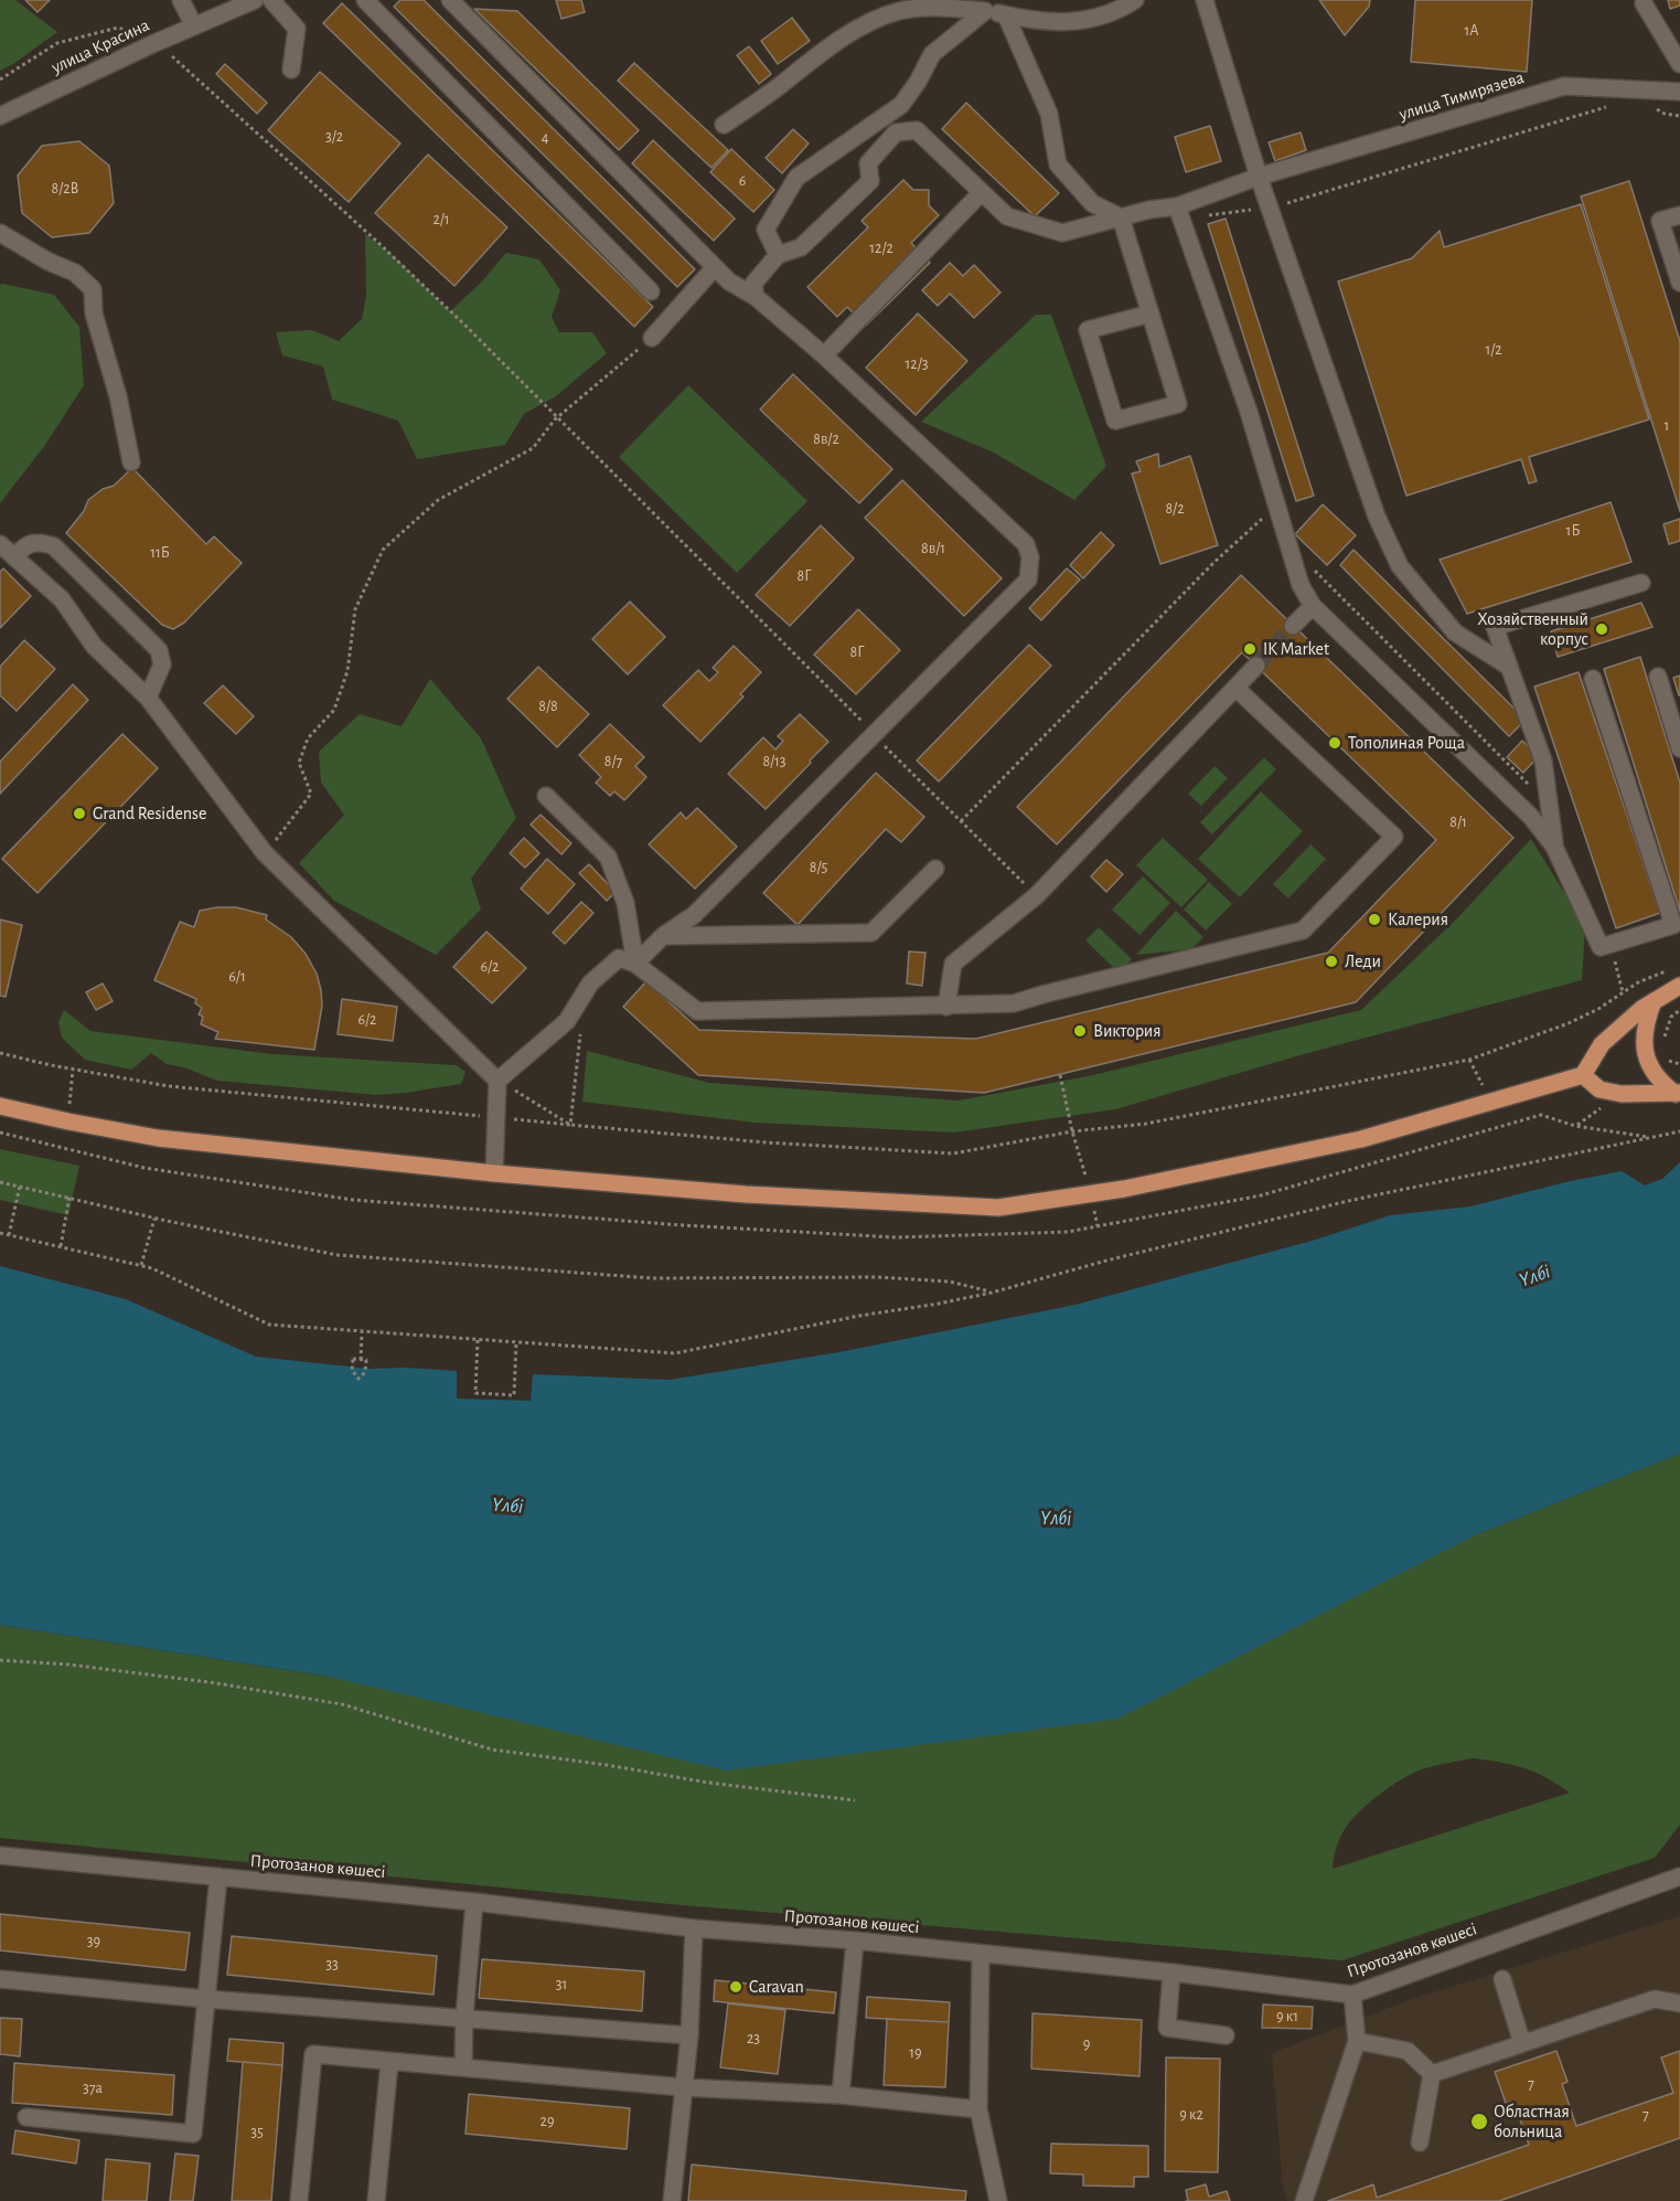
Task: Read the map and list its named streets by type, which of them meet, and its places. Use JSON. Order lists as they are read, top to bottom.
{
  "streets": {
    "street": ["улица Красина", "улица Тимирязева", "Протозанов көшесі"]
  },
  "water": ["Үлбі"],
  "places": [
    "Хозяйственный корпус",
    "IK Market",
    "Тополиная Роща",
    "Grand Residense",
    "Калерия",
    "Леди",
    "Виктория",
    "Caravan",
    "Областная больница"
  ],
  "house_numbers": [
    "1А",
    "3/2",
    "4",
    "6",
    "8/2В",
    "2/1",
    "12/2",
    "1/2",
    "12/3",
    "1",
    "8в/2",
    "8/2",
    "1Б",
    "8в/1",
    "11Б",
    "8Г",
    "8Г",
    "8/8",
    "8/7",
    "8/13",
    "8/1",
    "8/5",
    "6/2",
    "6/1",
    "6/2",
    "39",
    "33",
    "31",
    "9 к1",
    "23",
    "9",
    "19",
    "7",
    "37а",
    "9 к2",
    "7",
    "29",
    "35"
  ]
}
